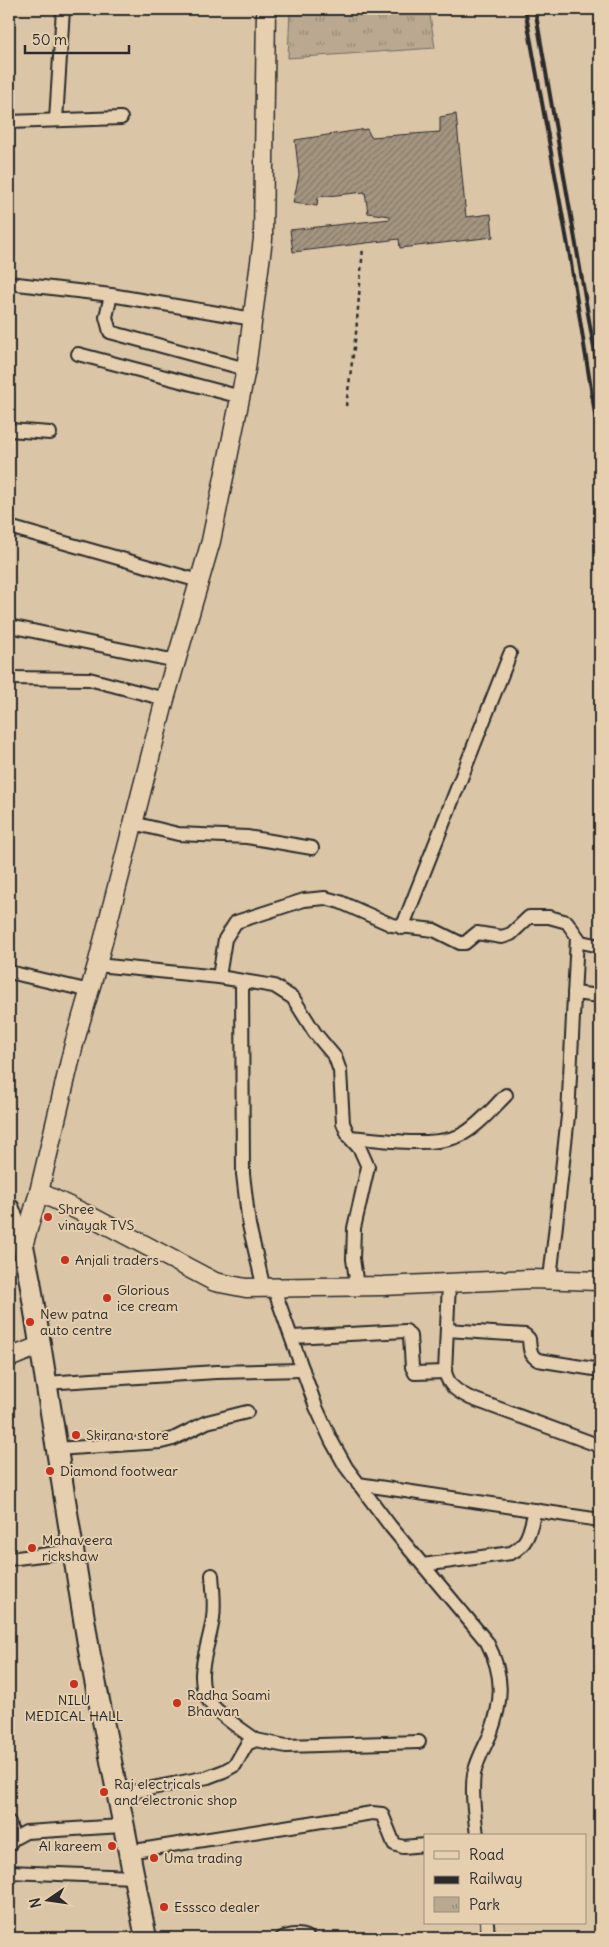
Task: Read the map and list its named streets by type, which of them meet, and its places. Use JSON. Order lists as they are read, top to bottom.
{
  "places": [
    "Shree vinayak TVS",
    "Anjali traders",
    "Glorious ice cream",
    "New patna auto centre",
    "Skirana store",
    "Diamond footwear",
    "Mahaveera rickshaw",
    "NILU MEDICAL HALL",
    "Radha Soami Bhawan",
    "Raj electricals and electronic shop",
    "Al kareem",
    "Uma trading",
    "Esssco dealer"
  ],
  "legend": ["Road", "Railway", "Park"],
  "scale_bar": "50 m",
  "north": "left"
}
